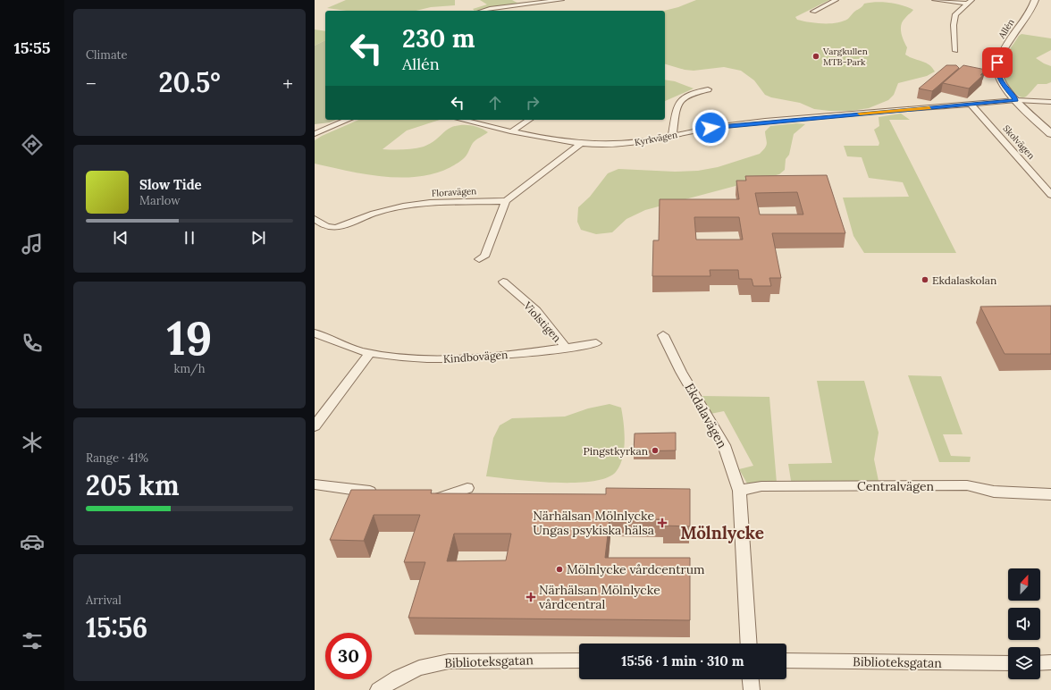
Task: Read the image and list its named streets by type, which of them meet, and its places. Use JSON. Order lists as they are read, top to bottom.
{
  "streets": {
    "street": [
      "Allén",
      "Kyrkvägen",
      "Skolvägen",
      "Floravägen",
      "Violstigen",
      "Kindbovägen",
      "Ekdalavägen",
      "Centralvägen",
      "Biblioteksgatan"
    ]
  },
  "crossings": [
    ["Allén", "Kyrkvägen"],
    ["Kyrkvägen", "Skolvägen"],
    ["Violstigen", "Kindbovägen"],
    ["Ekdalavägen", "Centralvägen"]
  ],
  "districts": ["Mölnlycke"],
  "places": {
    "other": [
      "Vargkullen MTB-Park",
      "Ekdalaskolan",
      "Pingstkyrkan",
      "Mölnlycke vårdcentrum"
    ],
    "health": ["Närhälsan Mölnlycke Ungas psykiska hälsa", "Närhälsan Mölnlycke vårdcentral"]
  },
  "north": "top",
  "page": {
    "tabs": "15:55",
    "tile": [
      "Climate",
      ["19", "km/h"],
      ["Range · 41%", "205 km"],
      ["Arrival", "15:56"]
    ],
    "turn": ["230 m", "Allén"],
    "heat": ["−", "20.5°", "+"],
    "song": ["Slow Tide", "Marlow"],
    "limit": "30",
    "trip": "15:56 · 1 min · 310 m"
  }
}
